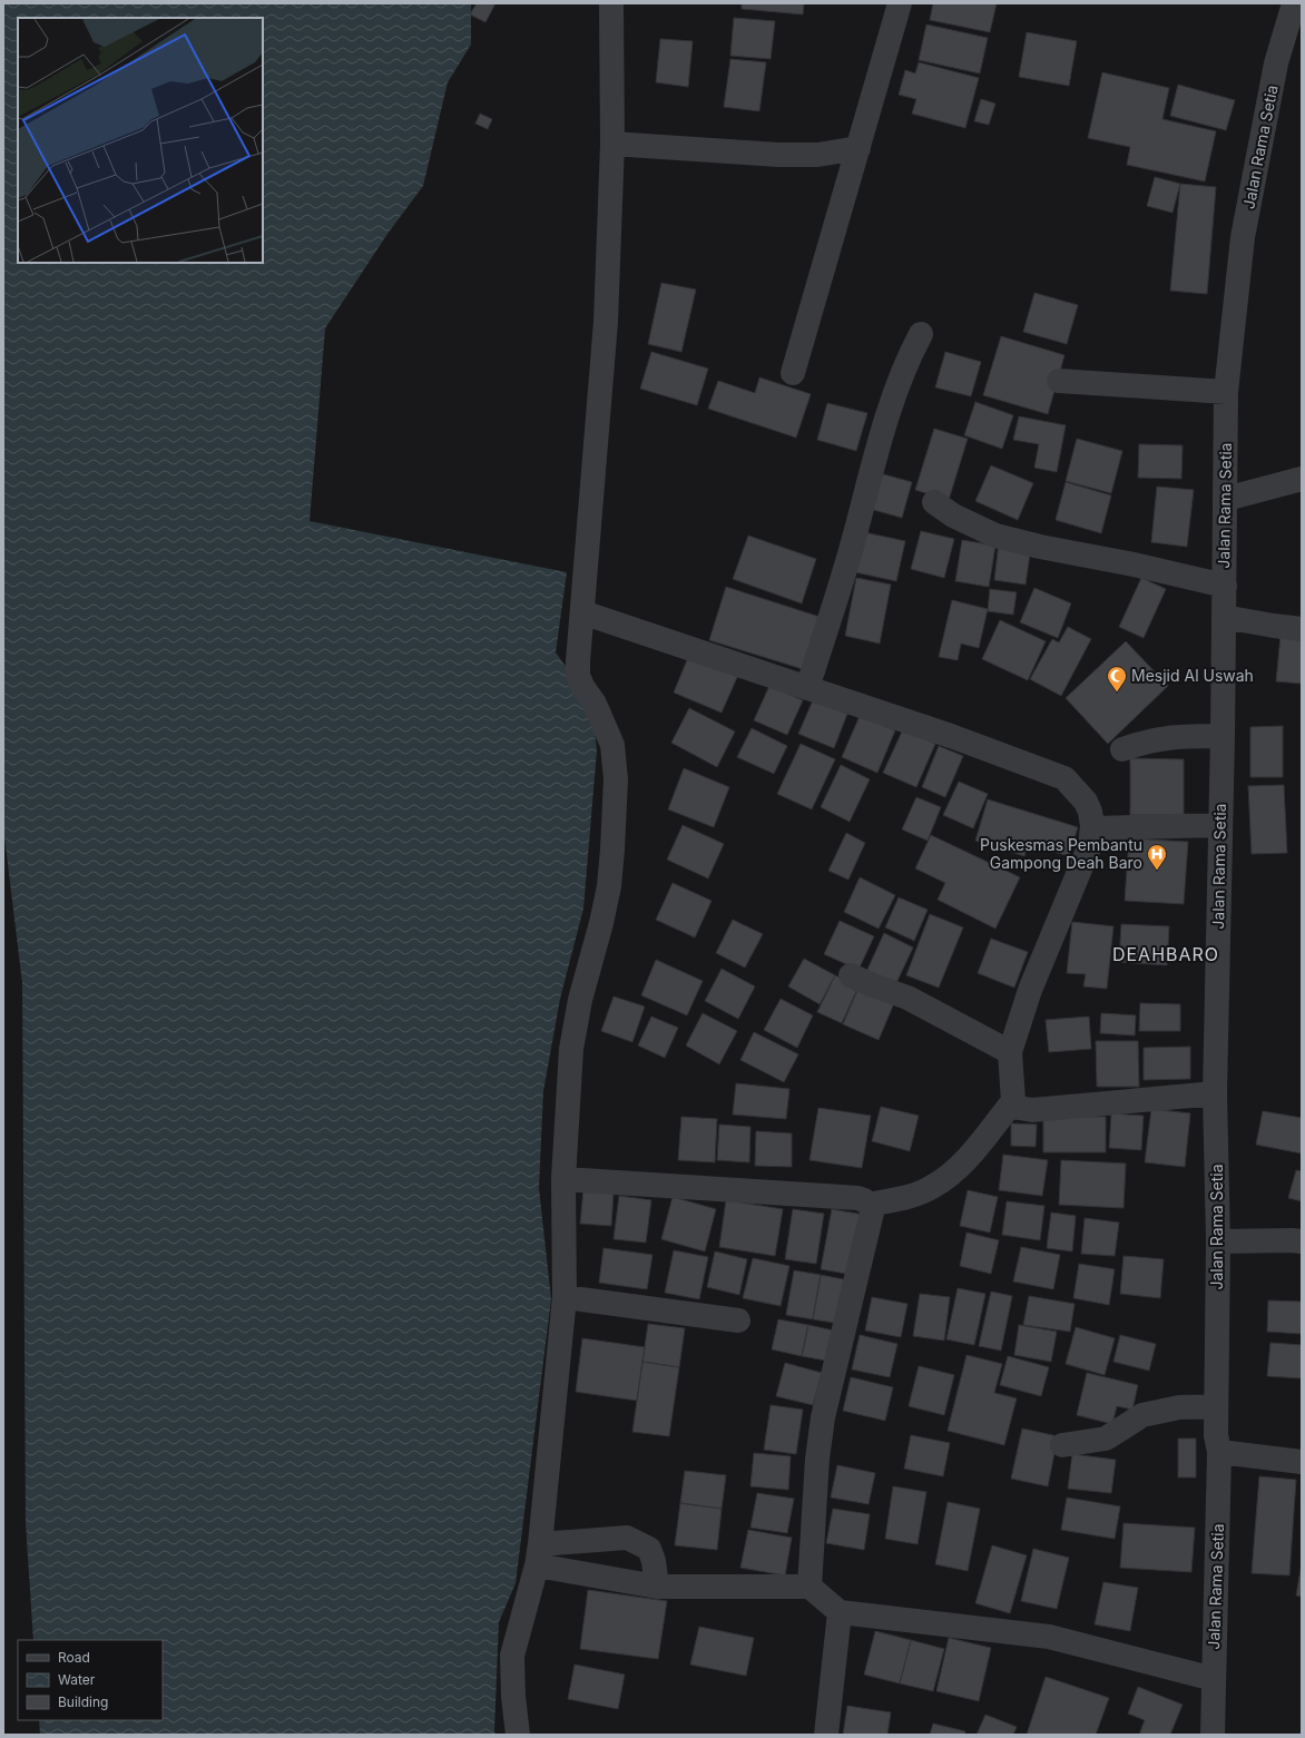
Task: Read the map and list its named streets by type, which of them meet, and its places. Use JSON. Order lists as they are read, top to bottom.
{
  "streets": {
    "street": ["Jalan Rama Setia"]
  },
  "districts": ["DEAHBARO"],
  "places": {
    "mosque": ["Mesjid Al Uswah"],
    "hospital": ["Puskesmas Pembantu Gampong Deah Baro"]
  },
  "legend": ["Road", "Water", "Building"]
}
